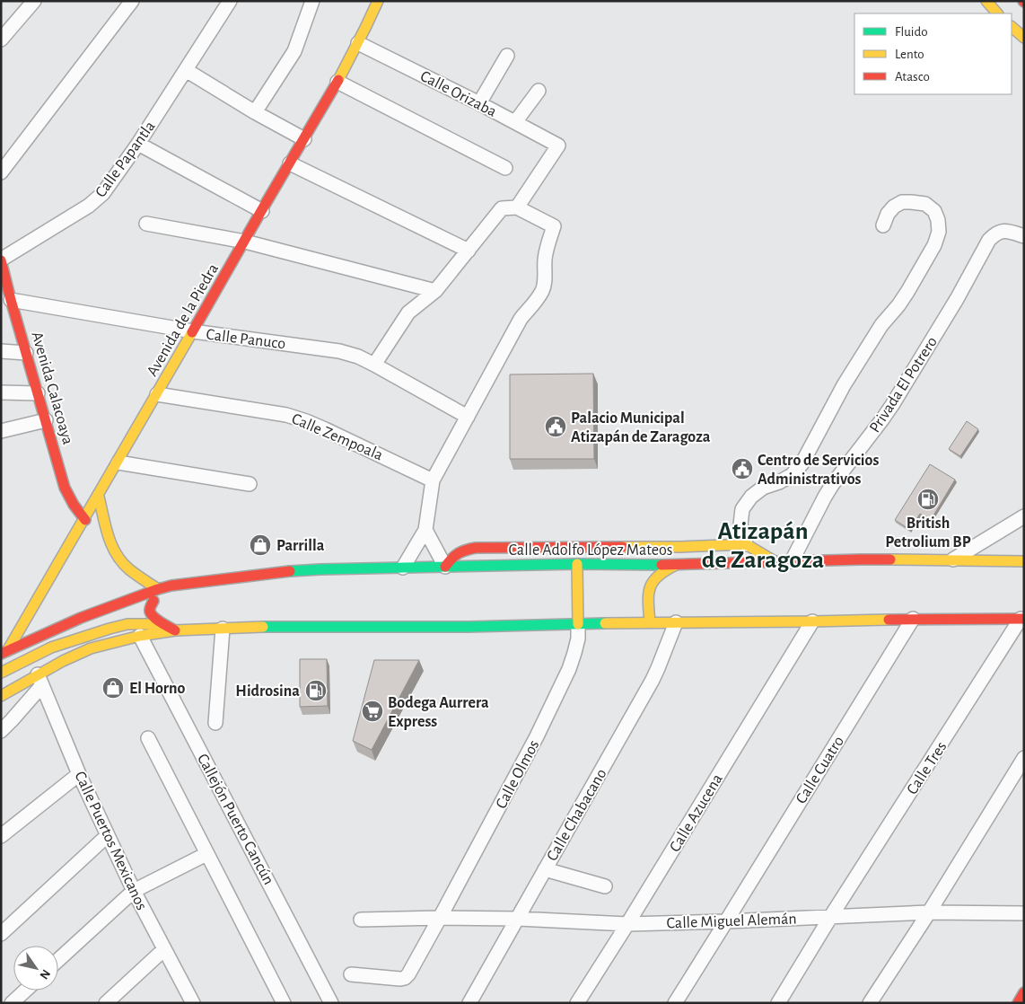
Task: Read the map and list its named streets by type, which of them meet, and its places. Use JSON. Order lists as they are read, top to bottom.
{
  "streets": {
    "main road": ["Avenida de la Piedra", "Avenida Calacoaya", "Calle Adolfo López Mateos"],
    "street": [
      "Calle Orizaba",
      "Calle Papantla",
      "Calle Panuco",
      "Privada El Potrero",
      "Calle Zempoala",
      "Calle Tres",
      "Calle Cuatro",
      "Calle Olmos",
      "Calle Azucena",
      "Calle Chabacano",
      "Callejón Puerto Cancún",
      "Calle Puertos Mexicanos",
      "Calle Miguel Alemán"
    ]
  },
  "crossings": [
    ["Calle Orizaba", "Avenida de la Piedra"],
    ["Calle Papantla", "Avenida Calacoaya"],
    ["Avenida de la Piedra", "Calle Panuco"],
    ["Avenida de la Piedra", "Avenida Calacoaya"],
    ["Avenida de la Piedra", "Calle Zempoala"],
    ["Avenida de la Piedra", "Calle Adolfo López Mateos"],
    ["Calle Panuco", "Avenida Calacoaya"],
    ["Privada El Potrero", "Calle Adolfo López Mateos"],
    ["Calle Tres", "Calle Miguel Alemán"],
    ["Calle Cuatro", "Calle Miguel Alemán"],
    ["Calle Olmos", "Calle Miguel Alemán"],
    ["Calle Azucena", "Calle Miguel Alemán"],
    ["Calle Chabacano", "Calle Miguel Alemán"]
  ],
  "districts": ["Atizapán de Zaragoza"],
  "places": {
    "public building": ["Palacio Municipal Atizapán de Zaragoza", "Centro de Servicios Administrativos"],
    "fuel station": ["British Petrolium BP", "Hidrosina"],
    "shop": ["Parrilla", "El Horno"],
    "supermarket": ["Bodega Aurrera Express"]
  },
  "legend": ["Fluido", "Lento", "Atasco"],
  "north": "bottom right"
}
